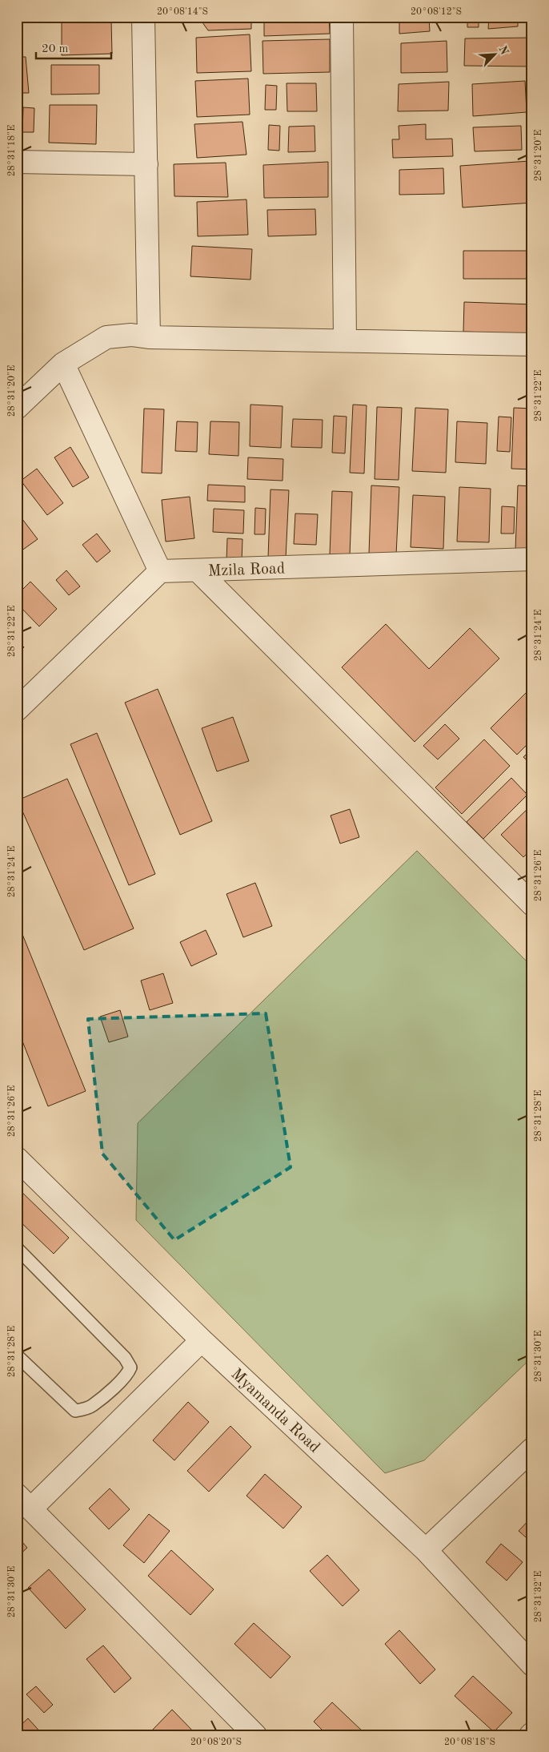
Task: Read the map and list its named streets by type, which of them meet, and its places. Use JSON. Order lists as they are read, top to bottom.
{
  "streets": {
    "street": ["Mzila Road", "Myamanda Road"]
  },
  "scale_bar": "20 m",
  "north": "top right",
  "coordinates": [
    "20°08'14\"S",
    "20°08'12\"S",
    "28°31'18\"E",
    "28°31'20\"E",
    "28°31'22\"E",
    "28°31'24\"E",
    "28°31'26\"E",
    "28°31'28\"E",
    "28°31'30\"E",
    "28°31'32\"E",
    "20°08'20\"S",
    "20°08'18\"S"
  ]
}
